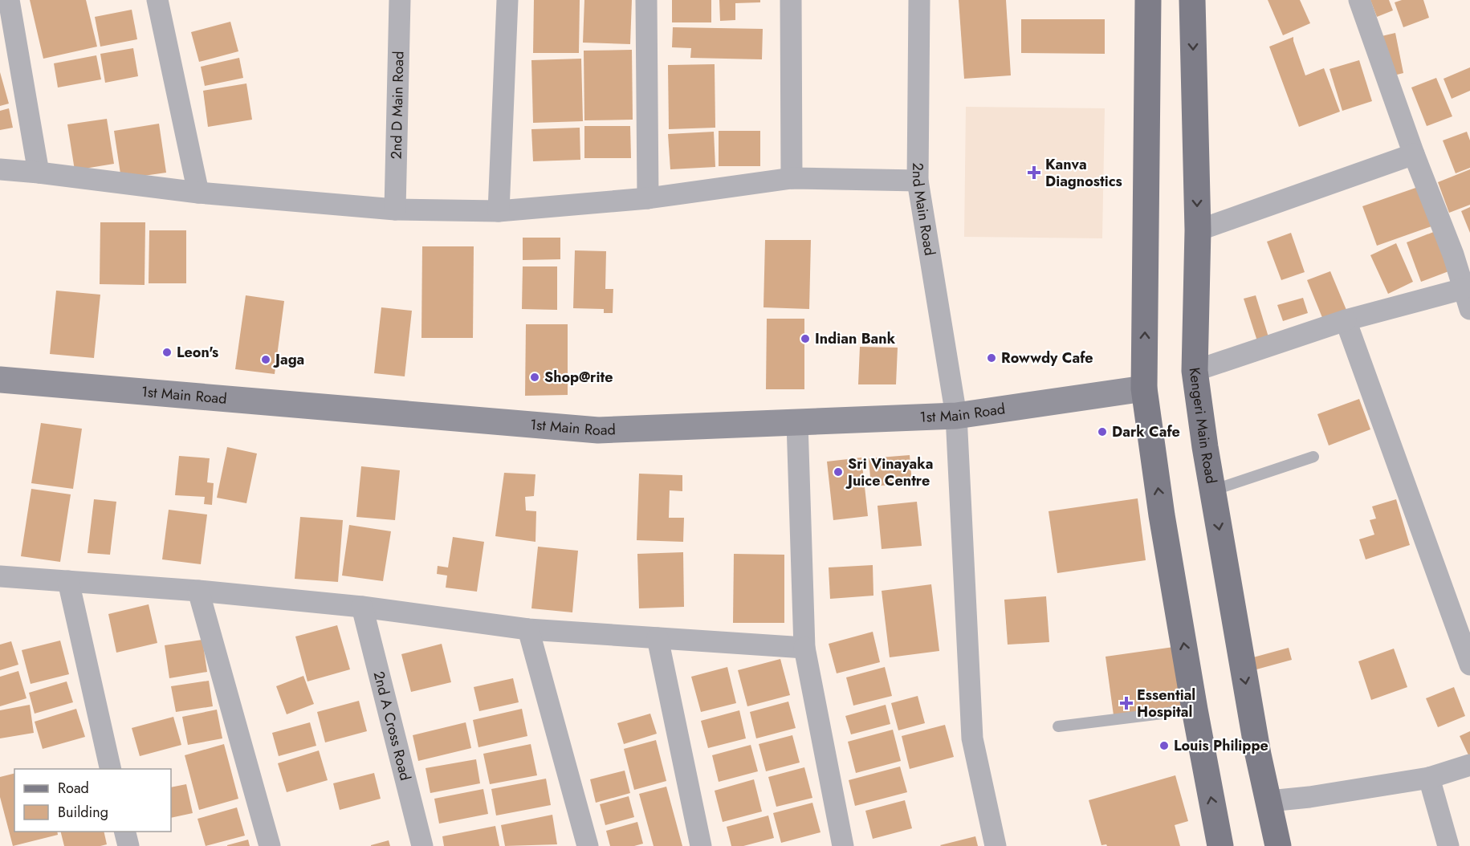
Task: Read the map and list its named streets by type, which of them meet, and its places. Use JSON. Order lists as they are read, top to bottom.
{
  "streets": {
    "main road": ["1st Main Road", "Kengeri Main Road"],
    "street": ["2nd D Main Road", "2nd Main Road", "2nd A Cross Road"]
  },
  "crossings": [
    ["2nd Main Road", "1st Main Road"]
  ],
  "places": {
    "health": ["Kanva Diagnostics", "Essential Hospital"],
    "other": [
      "Indian Bank",
      "Leon's",
      "Rowwdy Cafe",
      "Jaga",
      "Shop@rite",
      "Dark Cafe",
      "Sri Vinayaka Juice Centre",
      "Louis Philippe"
    ]
  },
  "legend": ["Road", "Building"]
}
